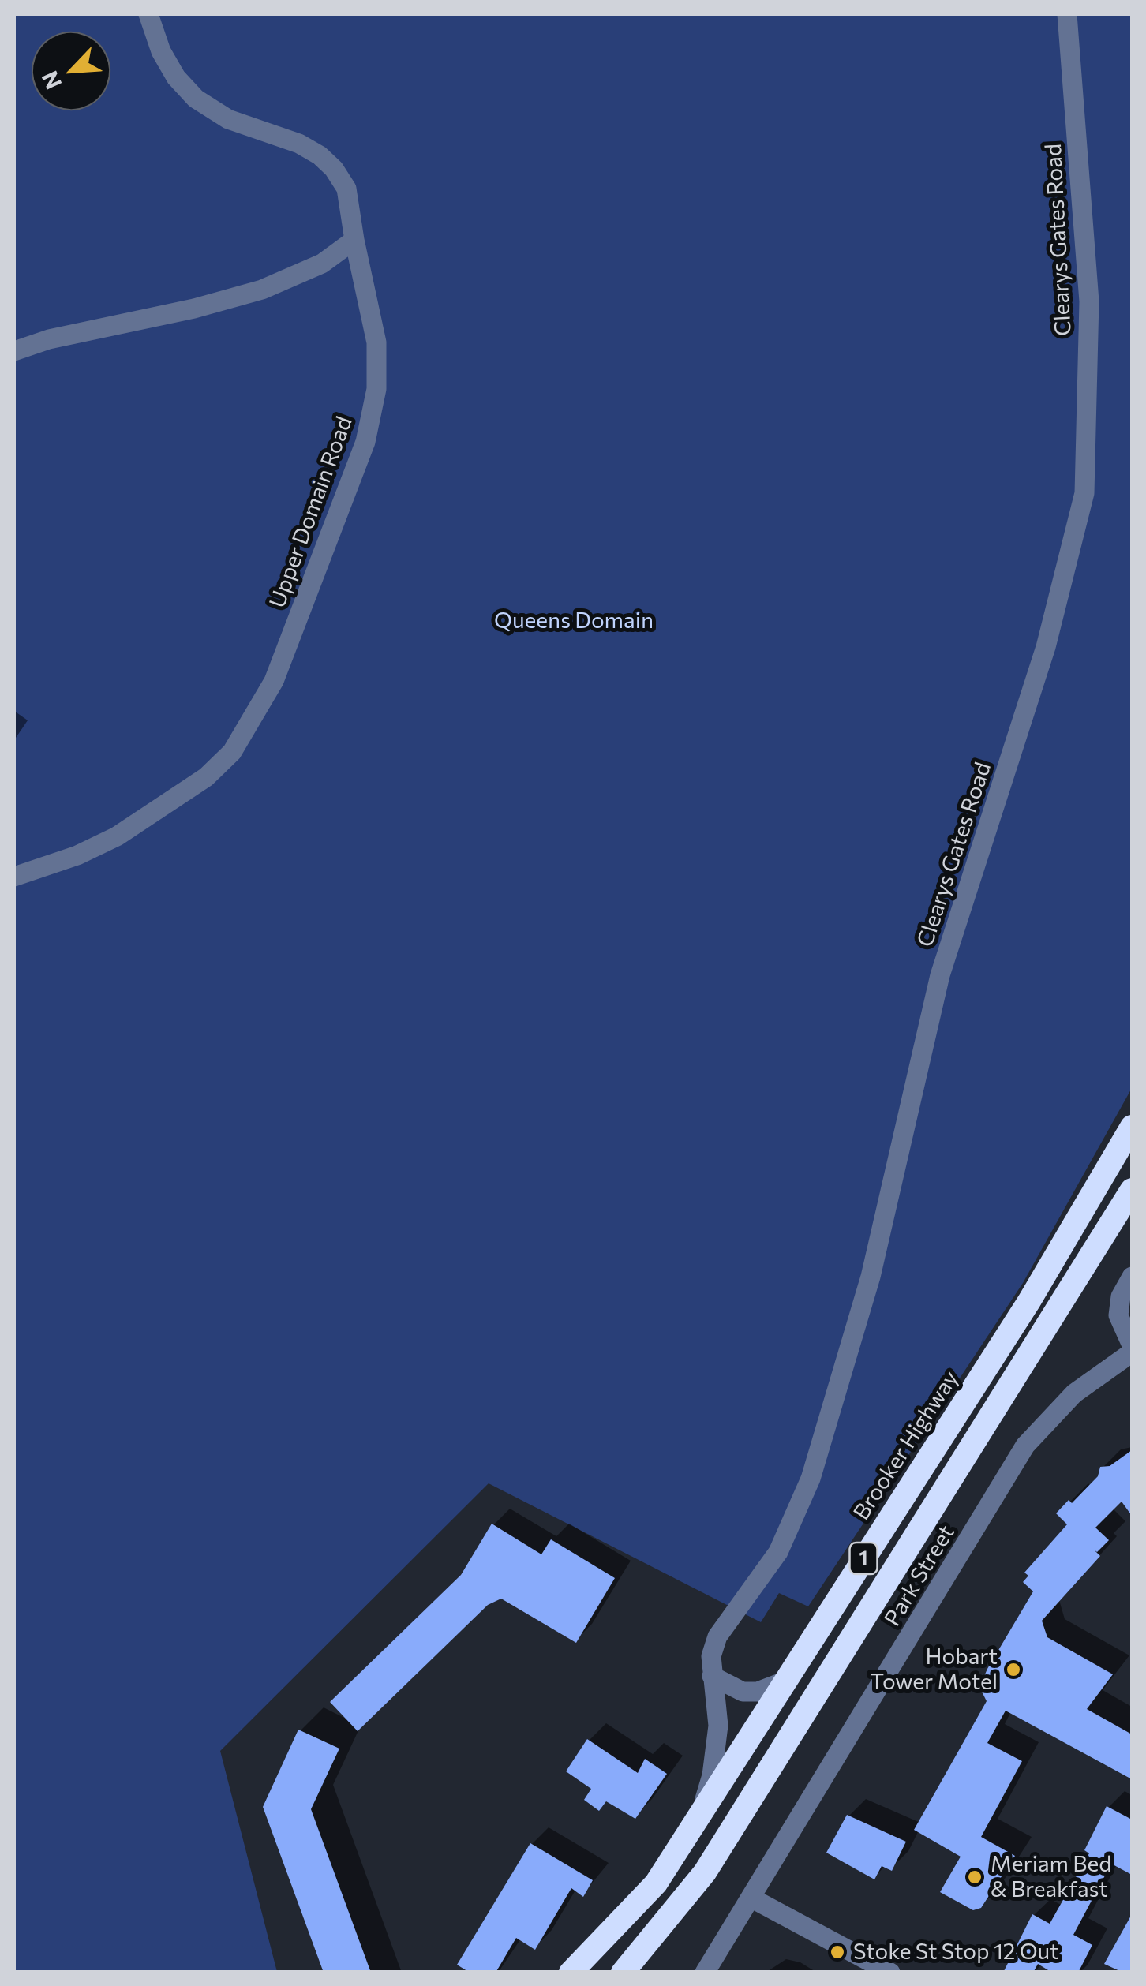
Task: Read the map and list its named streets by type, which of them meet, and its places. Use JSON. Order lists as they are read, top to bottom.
{
  "streets": {
    "highway": ["Brooker Highway", "1"],
    "street": ["Clearys Gates Road", "Upper Domain Road", "Park Street"]
  },
  "crossings": [
    ["Clearys Gates Road", "Brooker Highway"]
  ],
  "parks": ["Queens Domain"],
  "places": ["Hobart Tower Motel", "Meriam Bed & Breakfast", "Stoke St Stop 12 Out"],
  "north": "bottom left"
}
